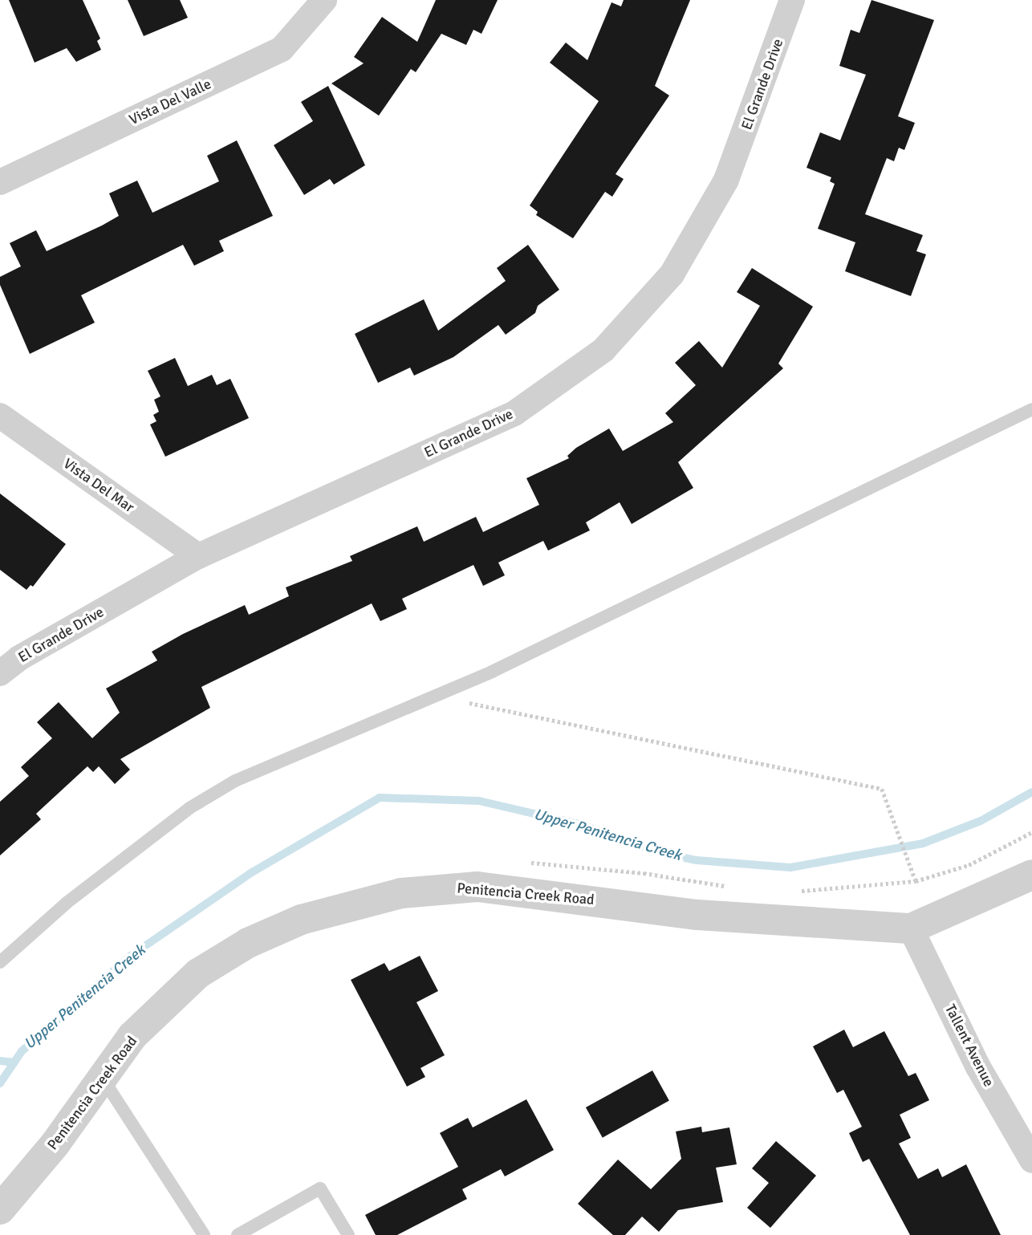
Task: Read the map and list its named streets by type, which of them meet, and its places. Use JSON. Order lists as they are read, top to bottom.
{
  "streets": {
    "street": [
      "El Grande Drive",
      "Vista Del Valle",
      "Vista Del Mar",
      "Penitencia Creek Road",
      "Tallent Avenue"
    ]
  },
  "crossings": [
    ["El Grande Drive", "Vista Del Mar"],
    ["Penitencia Creek Road", "Tallent Avenue"]
  ],
  "water": ["Upper Penitencia Creek"]
}
